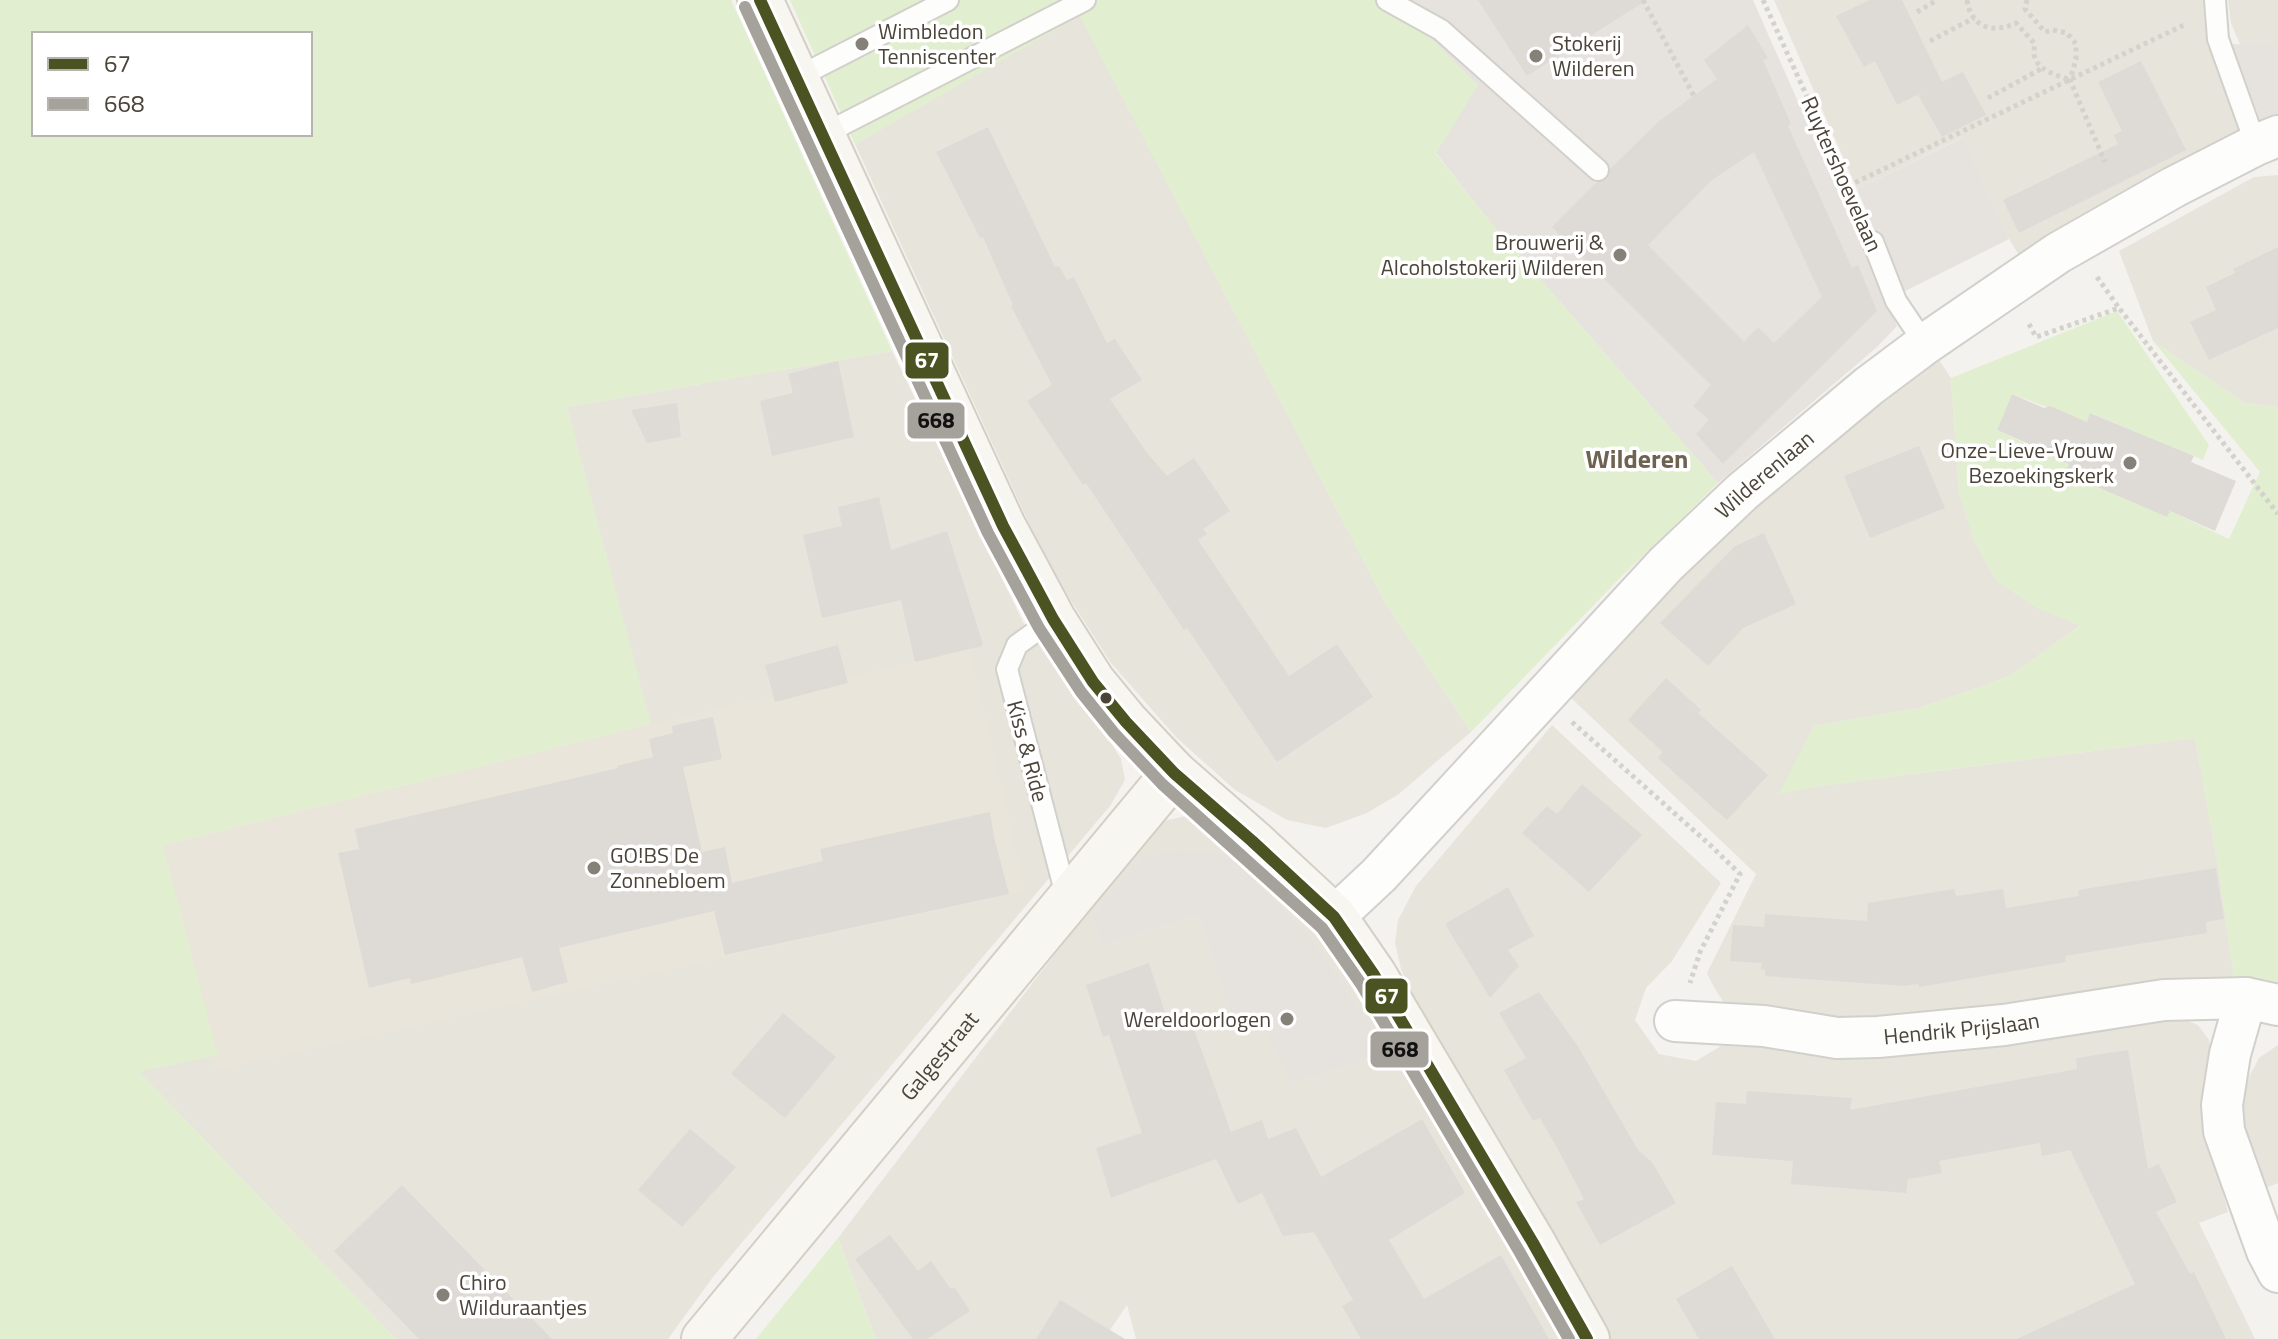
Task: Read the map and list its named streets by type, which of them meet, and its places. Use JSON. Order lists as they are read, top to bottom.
{
  "streets": {
    "street": ["Wilderenlaan", "Hendrik Prijslaan", "Galgestraat"],
    "lane": ["Ruytershoevelaan", "Kiss & Ride"]
  },
  "crossings": [
    ["Ruytershoevelaan", "Wilderenlaan"],
    ["Kiss & Ride", "Galgestraat"]
  ],
  "districts": ["Wilderen"],
  "places": [
    "Wimbledon Tenniscenter",
    "Stokerij Wilderen",
    "Brouwerij & Alcoholstokerij Wilderen",
    "Onze-Lieve-Vrouw Bezoekingskerk",
    "GO!BS De Zonnebloem",
    "Wereldoorlogen",
    "Chiro Wilduraantjes"
  ],
  "lines": ["transit line 67", "transit line 668"],
  "legend": ["67", "668"]
}
